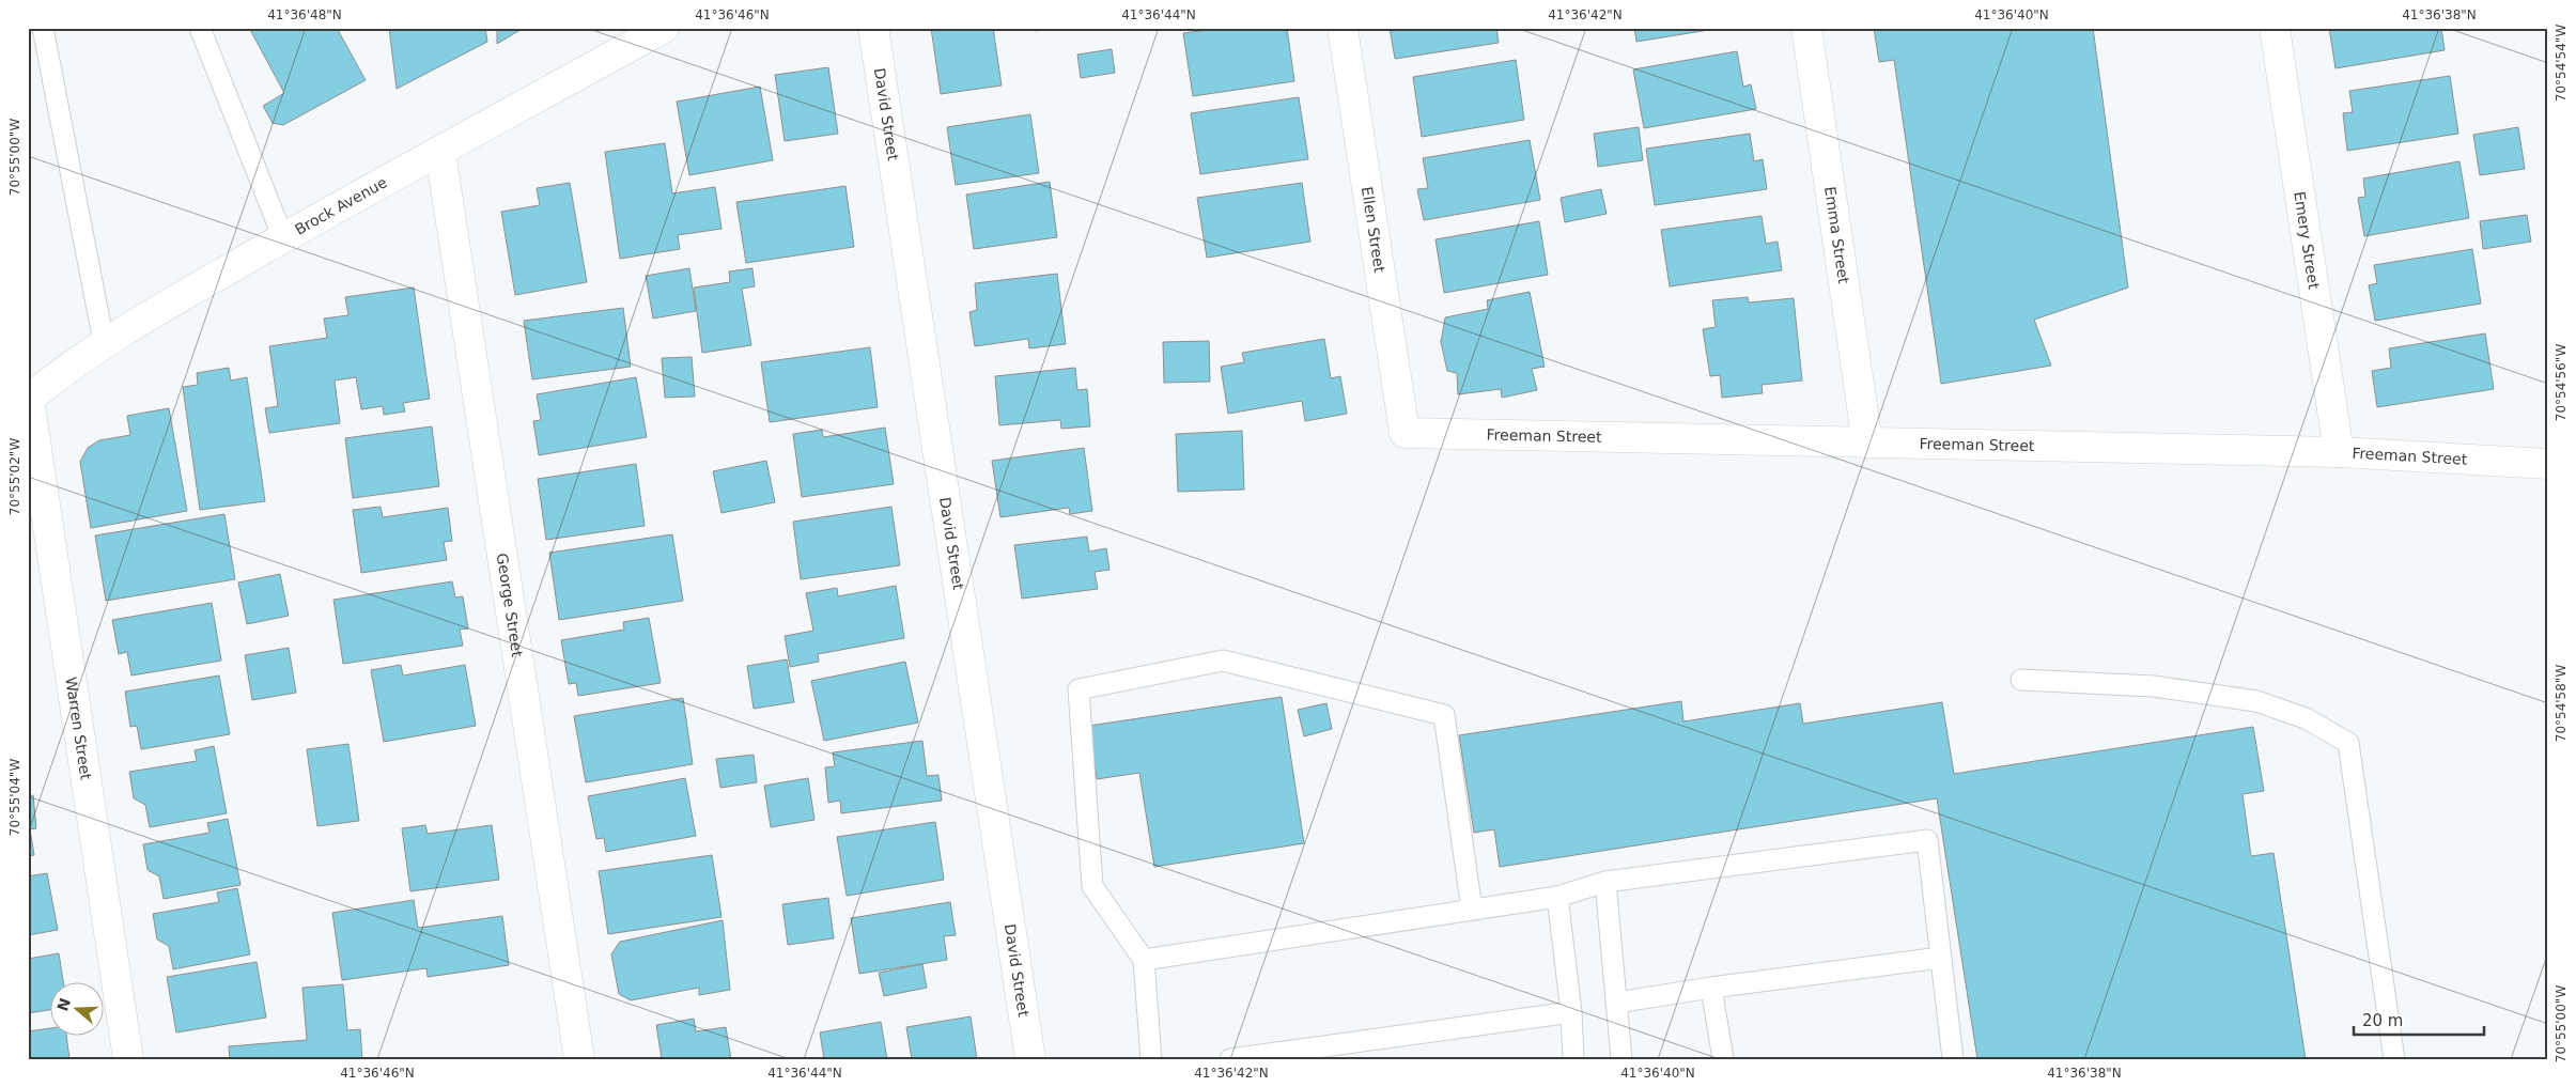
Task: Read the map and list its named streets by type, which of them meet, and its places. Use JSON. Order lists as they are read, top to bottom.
{
  "streets": {
    "street": [
      "David Street",
      "Brock Avenue",
      "Ellen Street",
      "Emma Street",
      "Emery Street",
      "Freeman Street",
      "George Street",
      "Warren Street"
    ]
  },
  "crossings": [
    ["Brock Avenue", "George Street"],
    ["Brock Avenue", "Warren Street"],
    ["Ellen Street", "Freeman Street"],
    ["Emma Street", "Freeman Street"],
    ["Emery Street", "Freeman Street"]
  ],
  "scale_bar": "20 m",
  "north": "left",
  "coordinates": [
    "41°36'48\"N",
    "41°36'46\"N",
    "41°36'44\"N",
    "41°36'42\"N",
    "41°36'40\"N",
    "41°36'38\"N",
    "70°54'54\"W",
    "70°55'00\"W",
    "70°54'56\"W",
    "70°55'02\"W",
    "70°54'58\"W",
    "70°55'04\"W"
  ]
}
